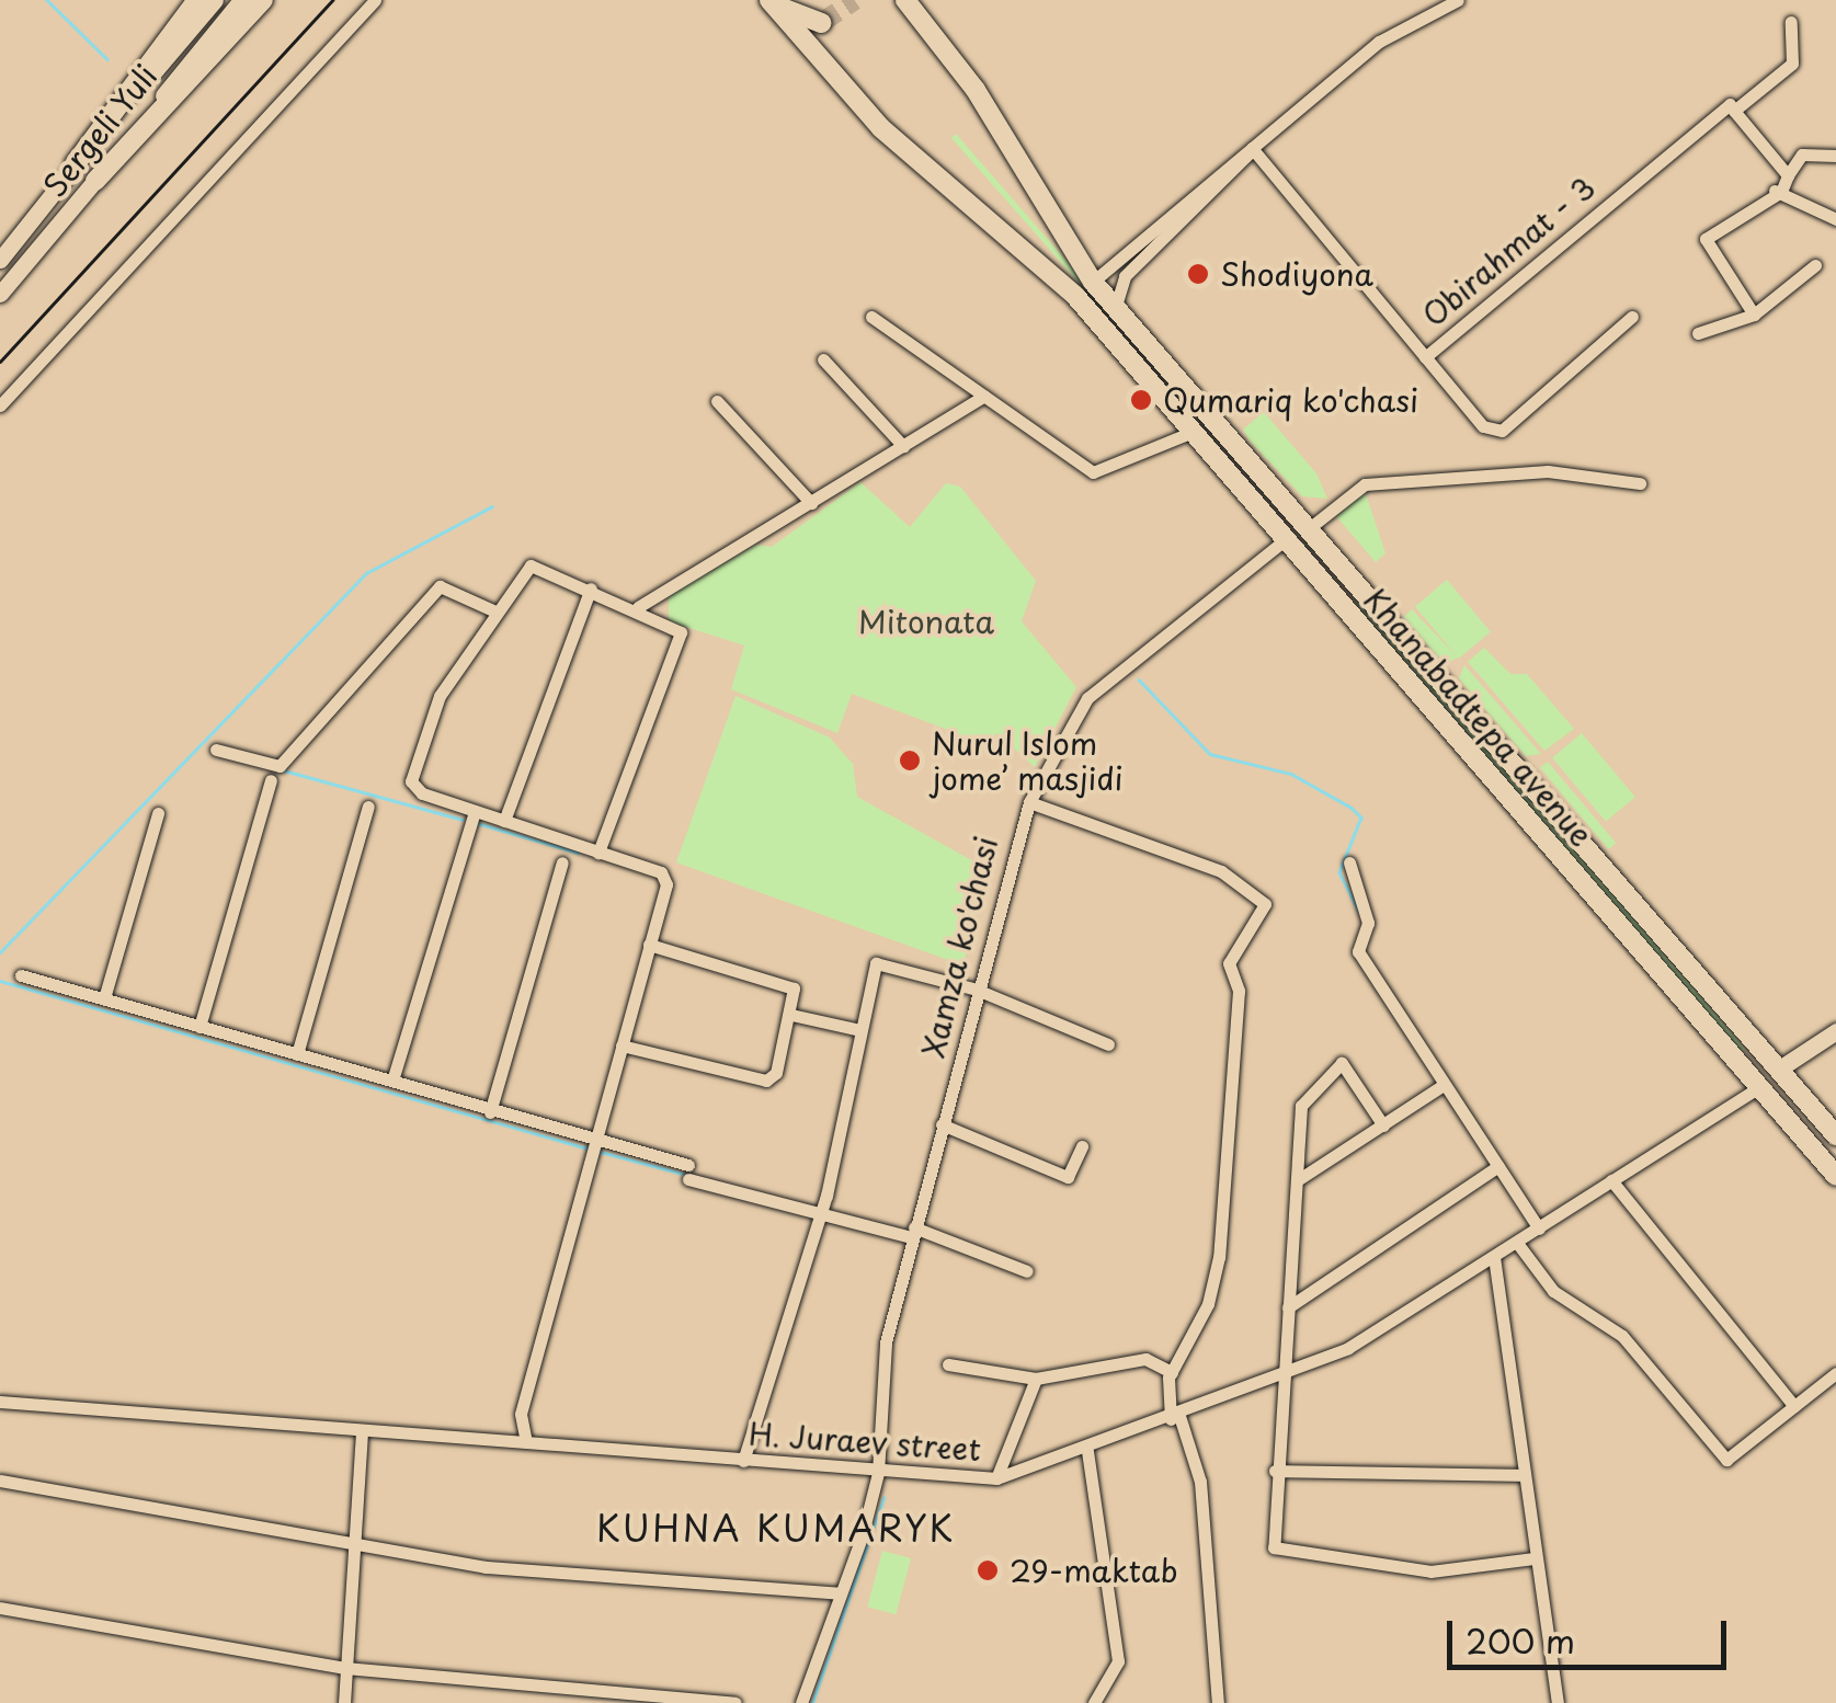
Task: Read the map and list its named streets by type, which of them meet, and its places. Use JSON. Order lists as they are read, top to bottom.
{
  "streets": {
    "highway": ["Khanabadtepa avenue"],
    "main road": ["Sergeli Yuli"],
    "street": ["Obirahmat - 3", "Xamza ko'chasi", "H. Juraev street"]
  },
  "crossings": [
    ["Khanabadtepa avenue", "Xamza ko'chasi"],
    ["Khanabadtepa avenue", "H. Juraev street"],
    ["Xamza ko'chasi", "H. Juraev street"]
  ],
  "districts": ["KUHNA KUMARYK"],
  "parks": ["Mitonata"],
  "places": [
    "Shodiyona",
    "Qumariq ko'chasi",
    "Nurul Islom jome’ masjidi",
    "29-maktab"
  ],
  "scale_bar": "200 m"
}
